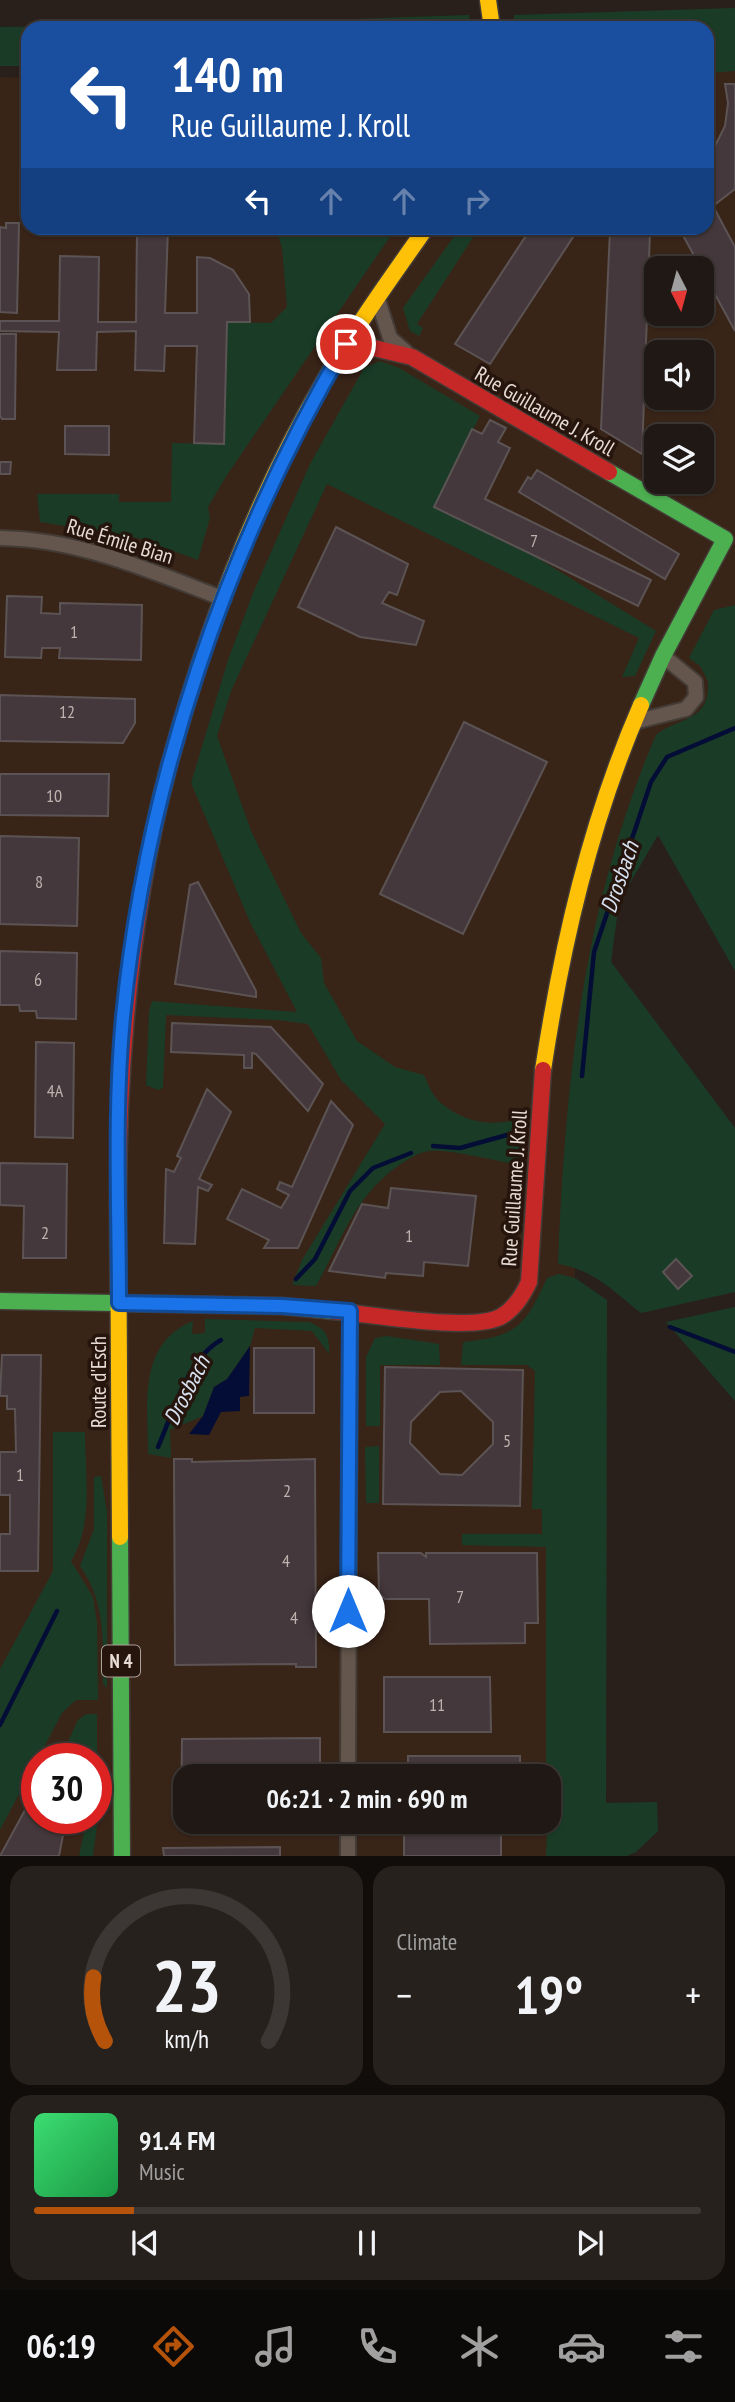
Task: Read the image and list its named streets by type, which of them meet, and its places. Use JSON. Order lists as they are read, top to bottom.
{
  "streets": {
    "main road": ["Rue Guillaume J. Kroll", "Route d'Esch", "N 4"],
    "street": ["Rue Émile Bian"]
  },
  "crossings": [
    ["Rue Guillaume J. Kroll", "Route d'Esch"],
    ["Rue Émile Bian", "Route d'Esch"]
  ],
  "water": ["Drosbach"],
  "house_numbers": [
    "7",
    "1",
    "12",
    "10",
    "8",
    "6",
    "4A",
    "2",
    "1",
    "5",
    "1",
    "2",
    "4",
    "7",
    "4",
    "11"
  ],
  "north": "bottom",
  "page": {
    "turn": ["140 m", "Rue Guillaume J. Kroll"],
    "limit": "30",
    "trip": "06:21 · 2 min · 690 m",
    "tile": "Climate",
    "heat": ["−", "19°", "+"],
    "song": ["91.4 FM", "Music"],
    "tabs": "06:19",
    "gauge": ["23", "km/h"]
  }
}
